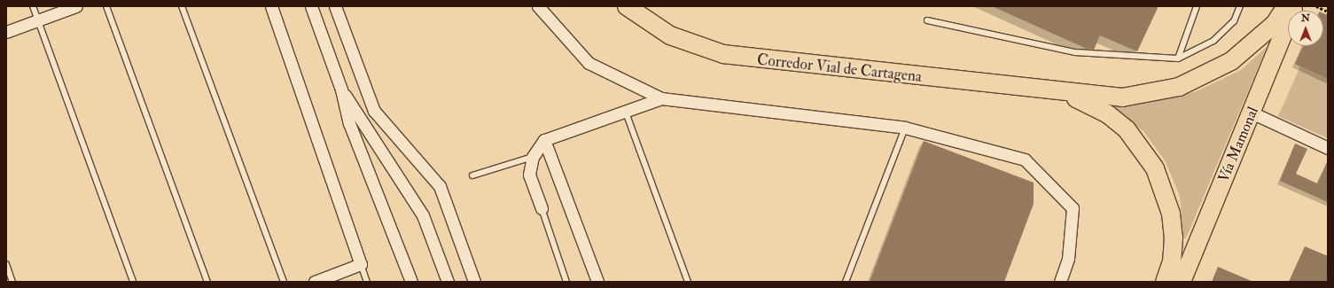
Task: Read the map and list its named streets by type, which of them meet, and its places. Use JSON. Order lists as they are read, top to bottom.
{
  "streets": {
    "main road": ["Corredor Vial de Cartagena", "Vía Mamonal"]
  },
  "north": "top"
}
